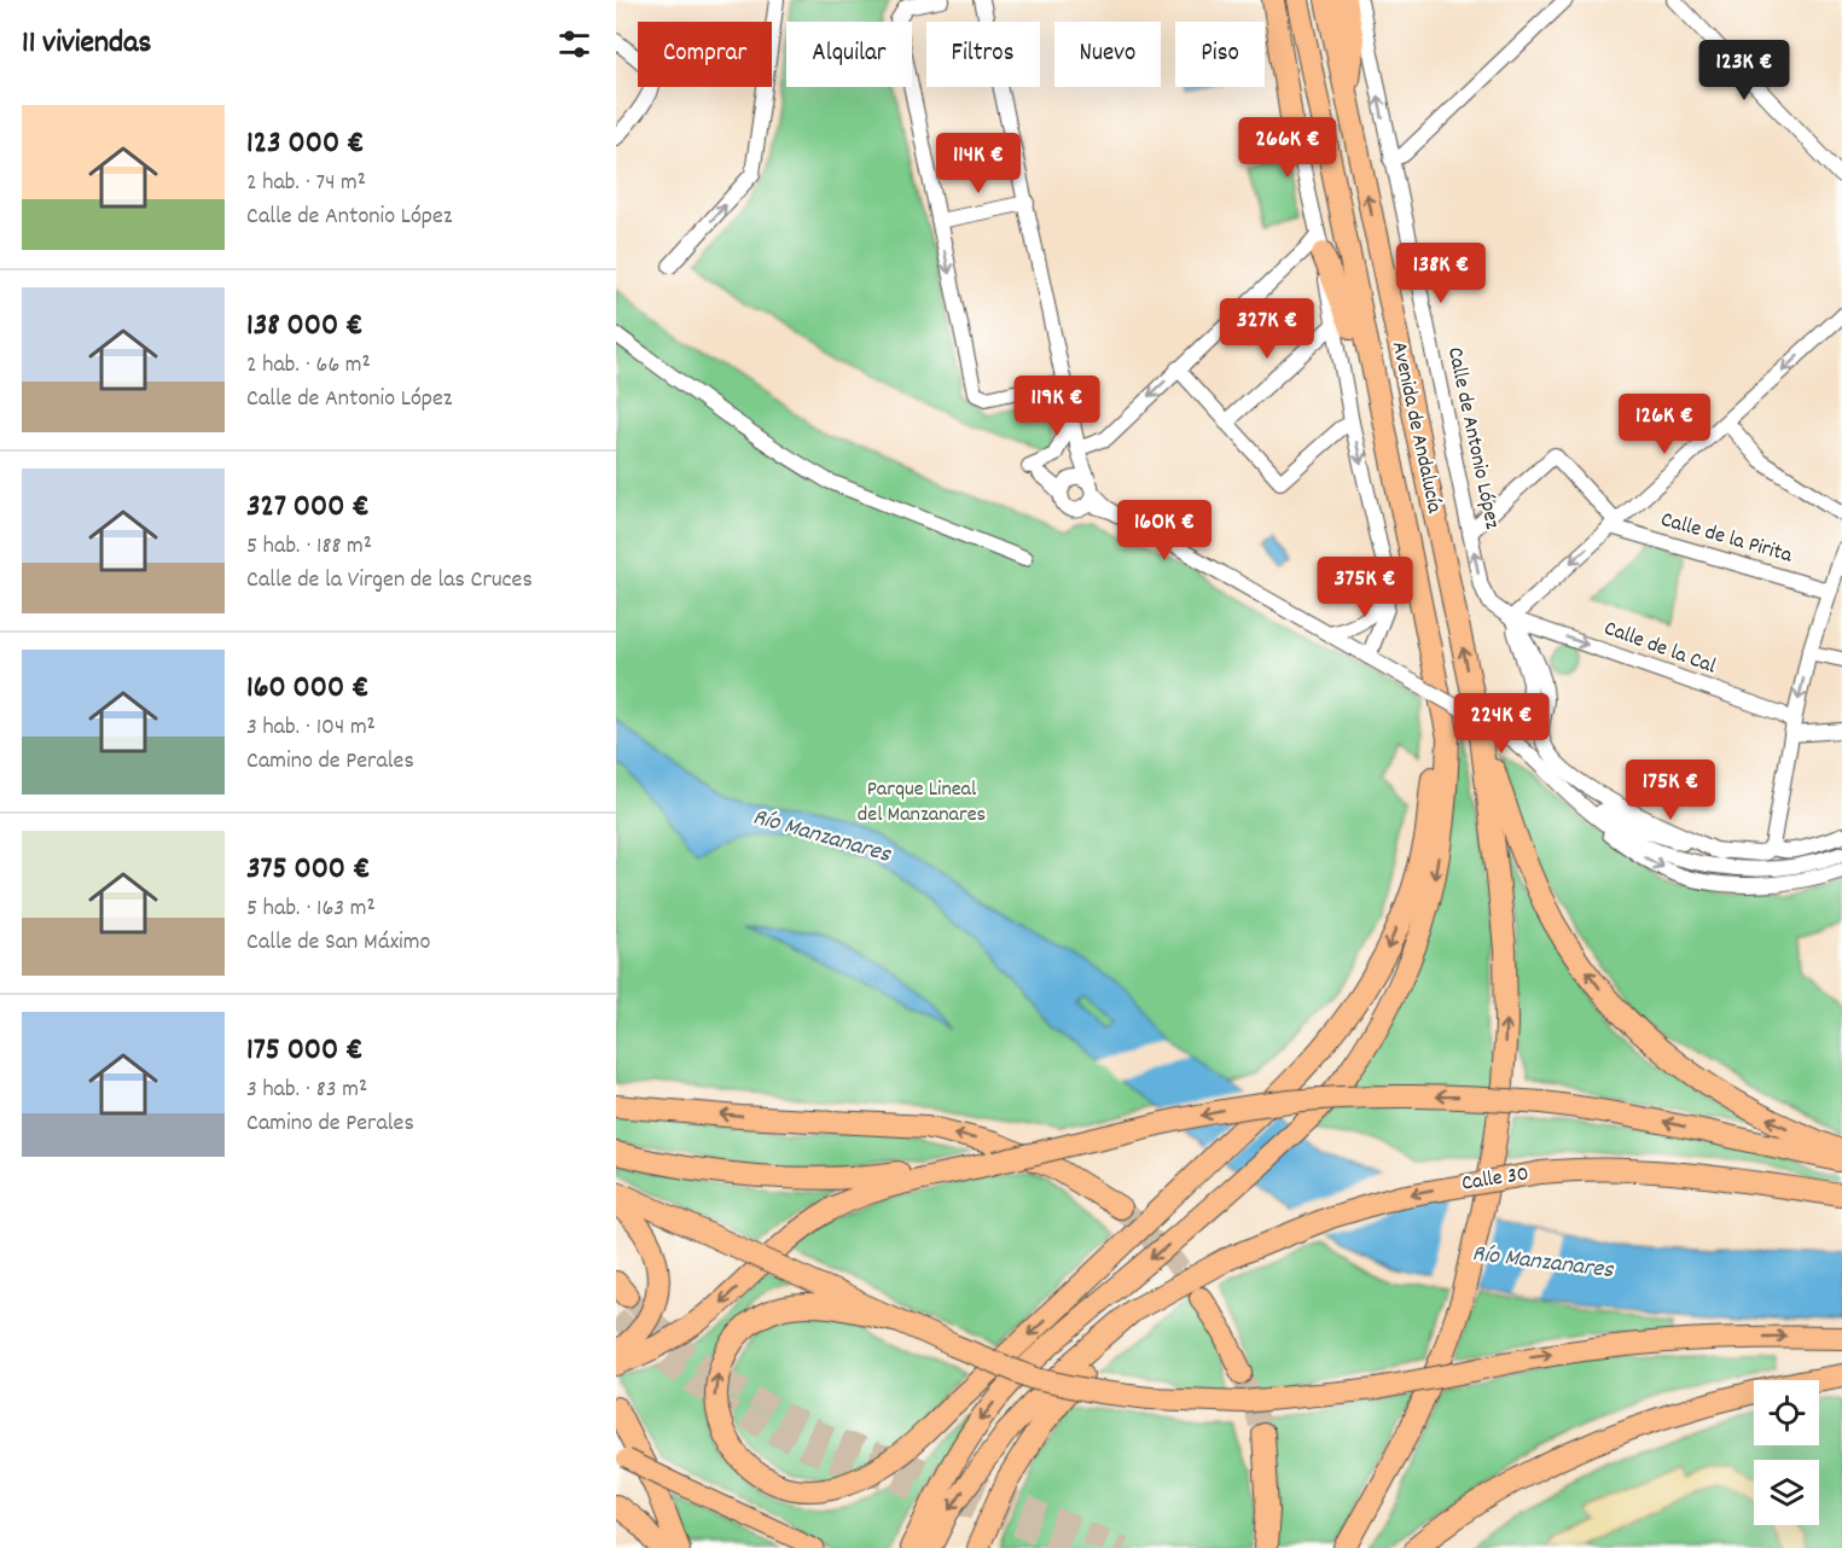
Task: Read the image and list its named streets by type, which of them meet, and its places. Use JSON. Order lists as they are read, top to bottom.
{
  "streets": {
    "highway": ["Avenida de Andalucía", "Calle 30"],
    "street": ["Calle de Antonio López", "Calle de la Pirita", "Calle de la Cal"]
  },
  "crossings": [
    ["Calle de Antonio López", "Calle de la Cal"]
  ],
  "water": ["Río Manzanares"],
  "parks": ["Parque Lineal del Manzanares"],
  "page": {
    "heading": "11 viviendas",
    "chip": [
      "Comprar",
      "Alquilar",
      "Filtros",
      "Nuevo",
      "Piso"
    ],
    "price": [
      "123K €",
      "266K €",
      "114K €",
      "138K €",
      "327K €",
      "119K €",
      "126K €",
      "160K €",
      "375K €",
      "224K €",
      "175K €"
    ],
    "list": [
      {
        "name": "123 000 €",
        "note": "2 hab. · 74 m² · Calle de Antonio López"
      },
      {
        "name": "138 000 €",
        "note": "2 hab. · 66 m² · Calle de Antonio López"
      },
      {
        "name": "327 000 €",
        "note": "5 hab. · 188 m² · Calle de la Virgen de las Cruces"
      },
      {
        "name": "160 000 €",
        "note": "3 hab. · 104 m² · Camino de Perales"
      },
      {
        "name": "375 000 €",
        "note": "5 hab. · 163 m² · Calle de San Máximo"
      },
      {
        "name": "175 000 €",
        "note": "3 hab. · 83 m² · Camino de Perales"
      }
    ]
  }
}
